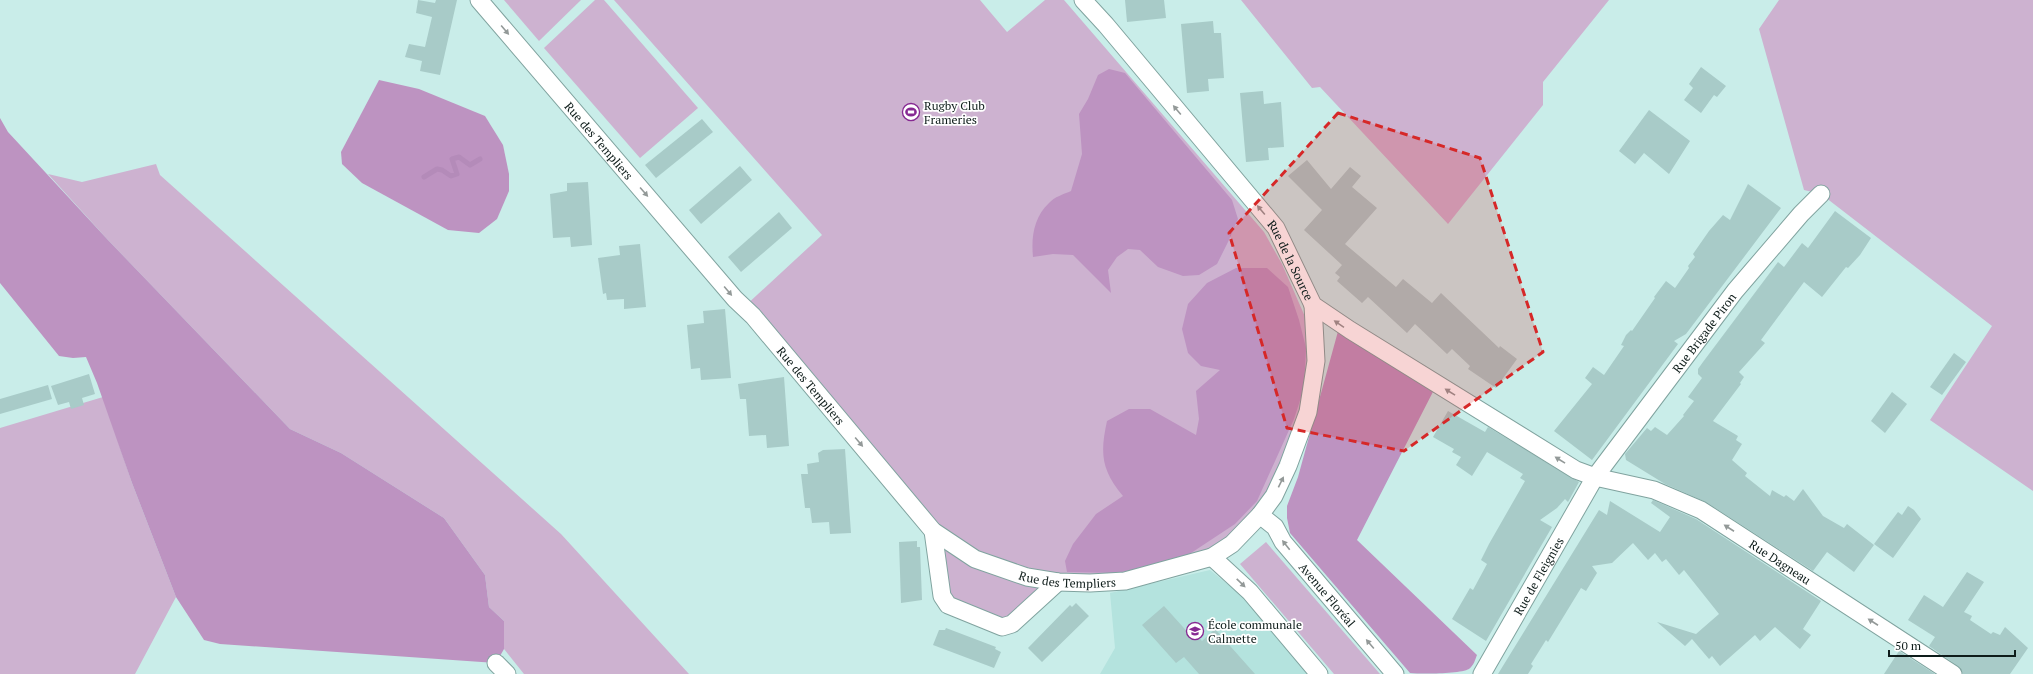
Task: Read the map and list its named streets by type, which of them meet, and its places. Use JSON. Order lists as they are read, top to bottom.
{
  "streets": {
    "street": [
      "Rue des Templiers",
      "Rue de la Source",
      "Rue Brigade Piron",
      "Rue Dagneau",
      "Rue de Fleignies",
      "Avenue Floréal"
    ]
  },
  "crossings": [
    ["Rue des Templiers", "Rue de la Source"],
    ["Rue des Templiers", "Avenue Floréal"],
    ["Rue de la Source", "Rue Brigade Piron"],
    ["Rue de la Source", "Rue Dagneau"],
    ["Rue de la Source", "Rue de Fleignies"],
    ["Rue Brigade Piron", "Rue Dagneau"],
    ["Rue Brigade Piron", "Rue de Fleignies"],
    ["Rue Dagneau", "Rue de Fleignies"]
  ],
  "one_way": ["Rue de la Source", "Rue Dagneau"],
  "places": {
    "sports": ["Rugby Club Frameries"],
    "school or university": ["École communale Calmette"]
  },
  "scale_bar": "50 m"
}
